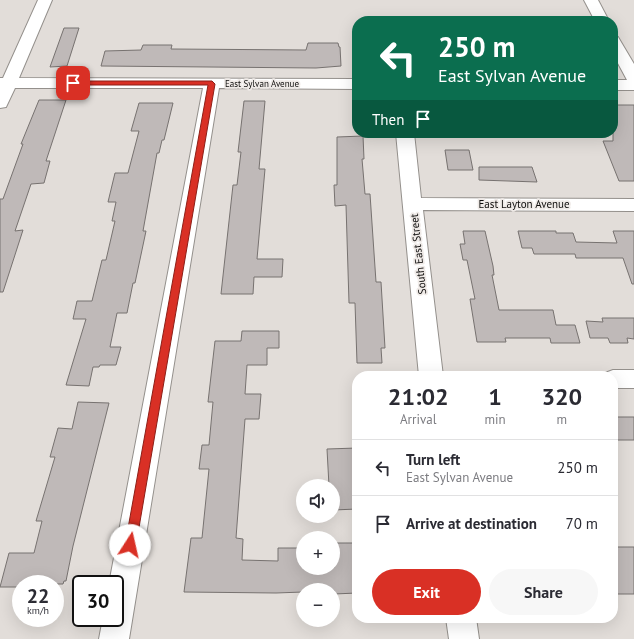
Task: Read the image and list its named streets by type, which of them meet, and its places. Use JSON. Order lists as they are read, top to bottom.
{
  "streets": {
    "street": ["East Sylvan Avenue", "East Layton Avenue", "South East Street"]
  },
  "crossings": [
    ["East Layton Avenue", "South East Street"]
  ],
  "page": {
    "turn": ["250 m", "East Sylvan Avenue"],
    "then": "Then",
    "eta": [
      "21:02",
      "Arrival",
      "1",
      "min",
      "320",
      "m"
    ],
    "list": [
      {
        "name": "Turn left",
        "note": "East Sylvan Avenue",
        "value": "250 m"
      },
      {
        "name": "Arrive at destination",
        "value": "70 m"
      }
    ],
    "map_buttons": ["+", "−"],
    "buttons": ["Exit", "Share"],
    "speed": "22 km/h",
    "limit": "30"
  }
}
